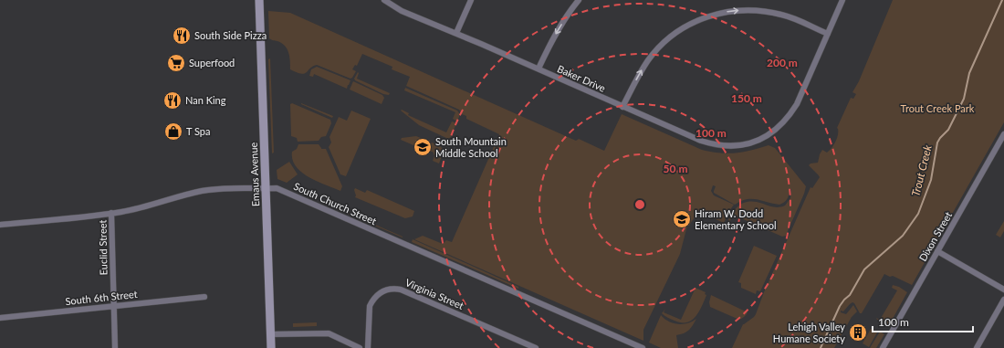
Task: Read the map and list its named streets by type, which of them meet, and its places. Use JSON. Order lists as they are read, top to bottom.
{
  "streets": {
    "main road": ["Emaus Avenue"],
    "street": [
      "Baker Drive",
      "South Church Street",
      "Dixon Street",
      "Euclid Street",
      "Virginia Street",
      "South 6th Street"
    ]
  },
  "crossings": [
    ["Emaus Avenue", "South Church Street"],
    ["South Church Street", "Euclid Street"],
    ["Euclid Street", "South 6th Street"]
  ],
  "water": ["Trout Creek"],
  "parks": ["Trout Creek Park"],
  "places": {
    "restaurant": ["South Side Pizza", "Nan King"],
    "supermarket": ["Superfood"],
    "shop": ["T Spa"],
    "school or university": ["South Mountain Middle School", "Hiram W. Dodd Elementary School"],
    "building": ["Lehigh Valley Humane Society"]
  },
  "scale_bar": "100 m",
  "rings": [
    "200 m",
    "150 m",
    "100 m",
    "50 m"
  ]
}
